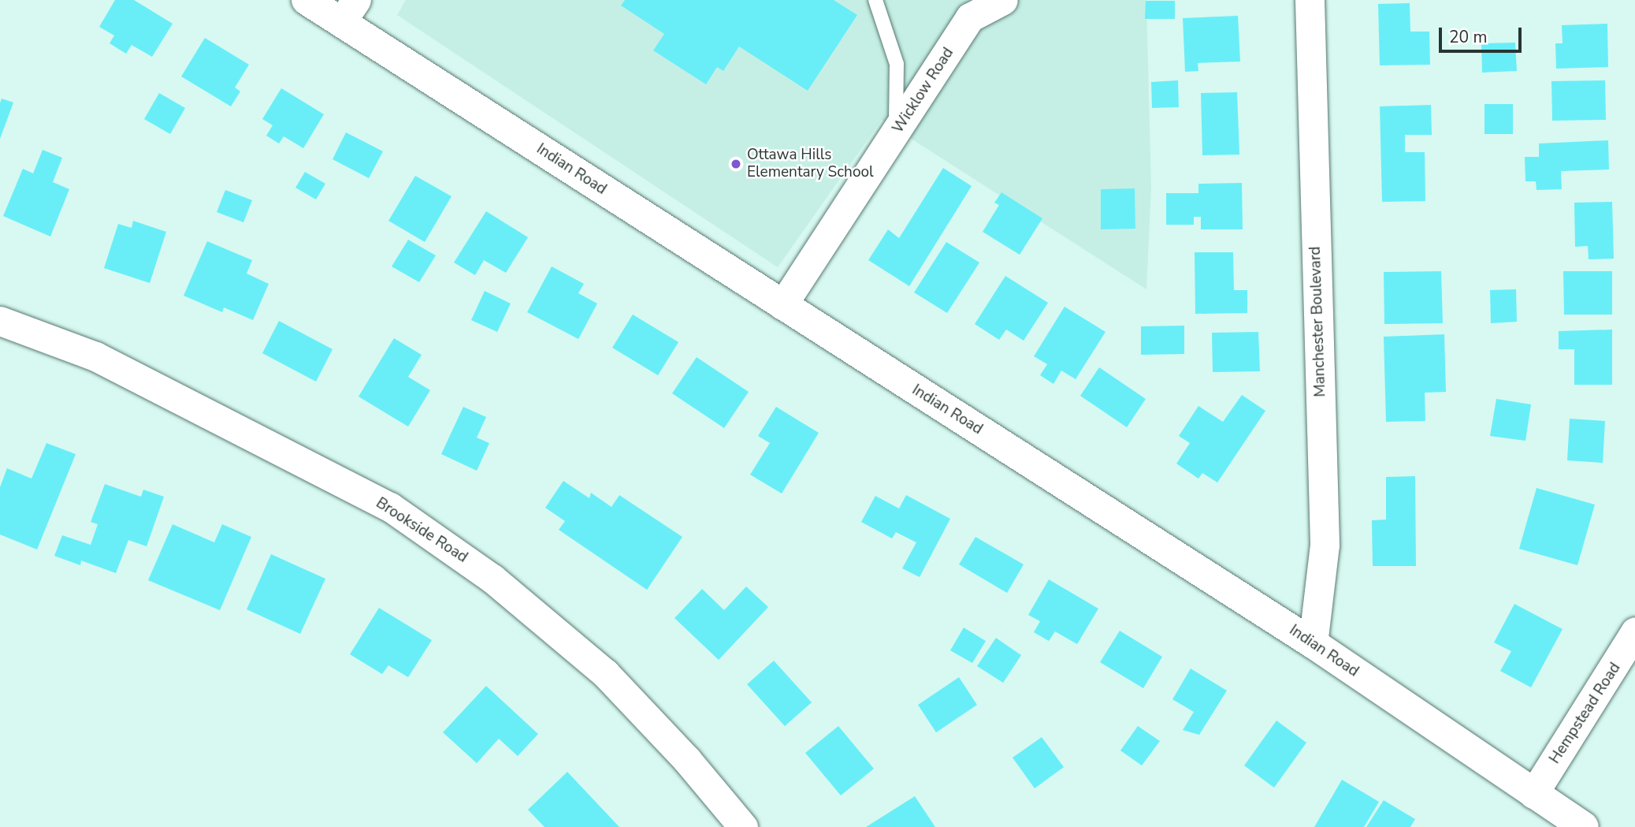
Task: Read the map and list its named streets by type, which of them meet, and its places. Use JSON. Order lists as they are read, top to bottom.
{
  "streets": {
    "street": [
      "Wicklow Road",
      "Indian Road",
      "Manchester Boulevard",
      "Brookside Road",
      "Hempstead Road"
    ]
  },
  "crossings": [
    ["Wicklow Road", "Indian Road"],
    ["Indian Road", "Manchester Boulevard"],
    ["Indian Road", "Hempstead Road"]
  ],
  "places": ["Ottawa Hills Elementary School"],
  "scale_bar": "20 m"
}
